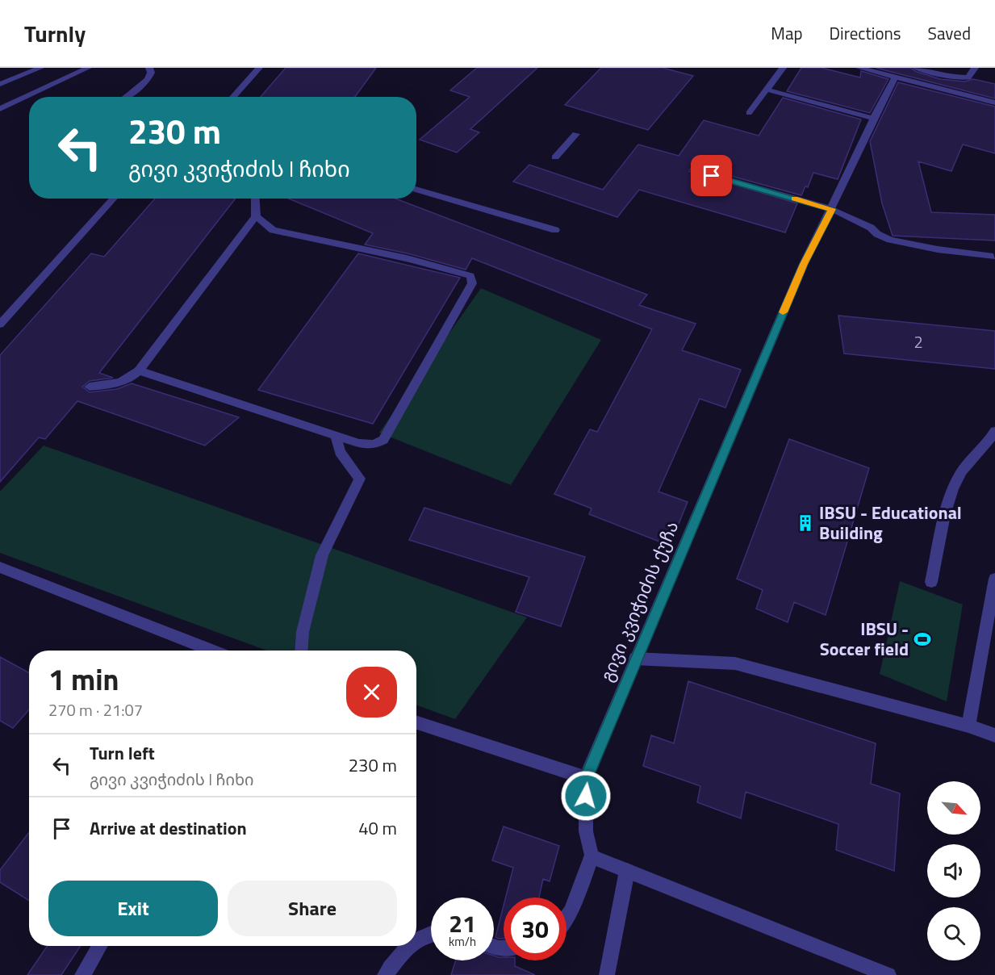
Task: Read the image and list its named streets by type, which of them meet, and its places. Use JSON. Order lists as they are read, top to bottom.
{
  "streets": {
    "street": ["გივი კვიჭიძის ქუჩა"]
  },
  "places": {
    "building": ["IBSU - Educational Building"],
    "sports": ["IBSU - Soccer field"]
  },
  "house_numbers": ["2"],
  "north": "bottom right",
  "page": {
    "header": "Turnly",
    "nav": ["Map", "Directions", "Saved"],
    "turn": ["230 m", "გივი კვიჭიძის I ჩიხი"],
    "heading": ["1 min", "270 m · 21:07"],
    "list": [
      {
        "name": "Turn left",
        "note": "გივი კვიჭიძის I ჩიხი",
        "value": "230 m"
      },
      {
        "name": "Arrive at destination",
        "value": "40 m"
      }
    ],
    "buttons": ["Exit", "Share"],
    "speed": "21 km/h",
    "limit": "30"
  }
}
